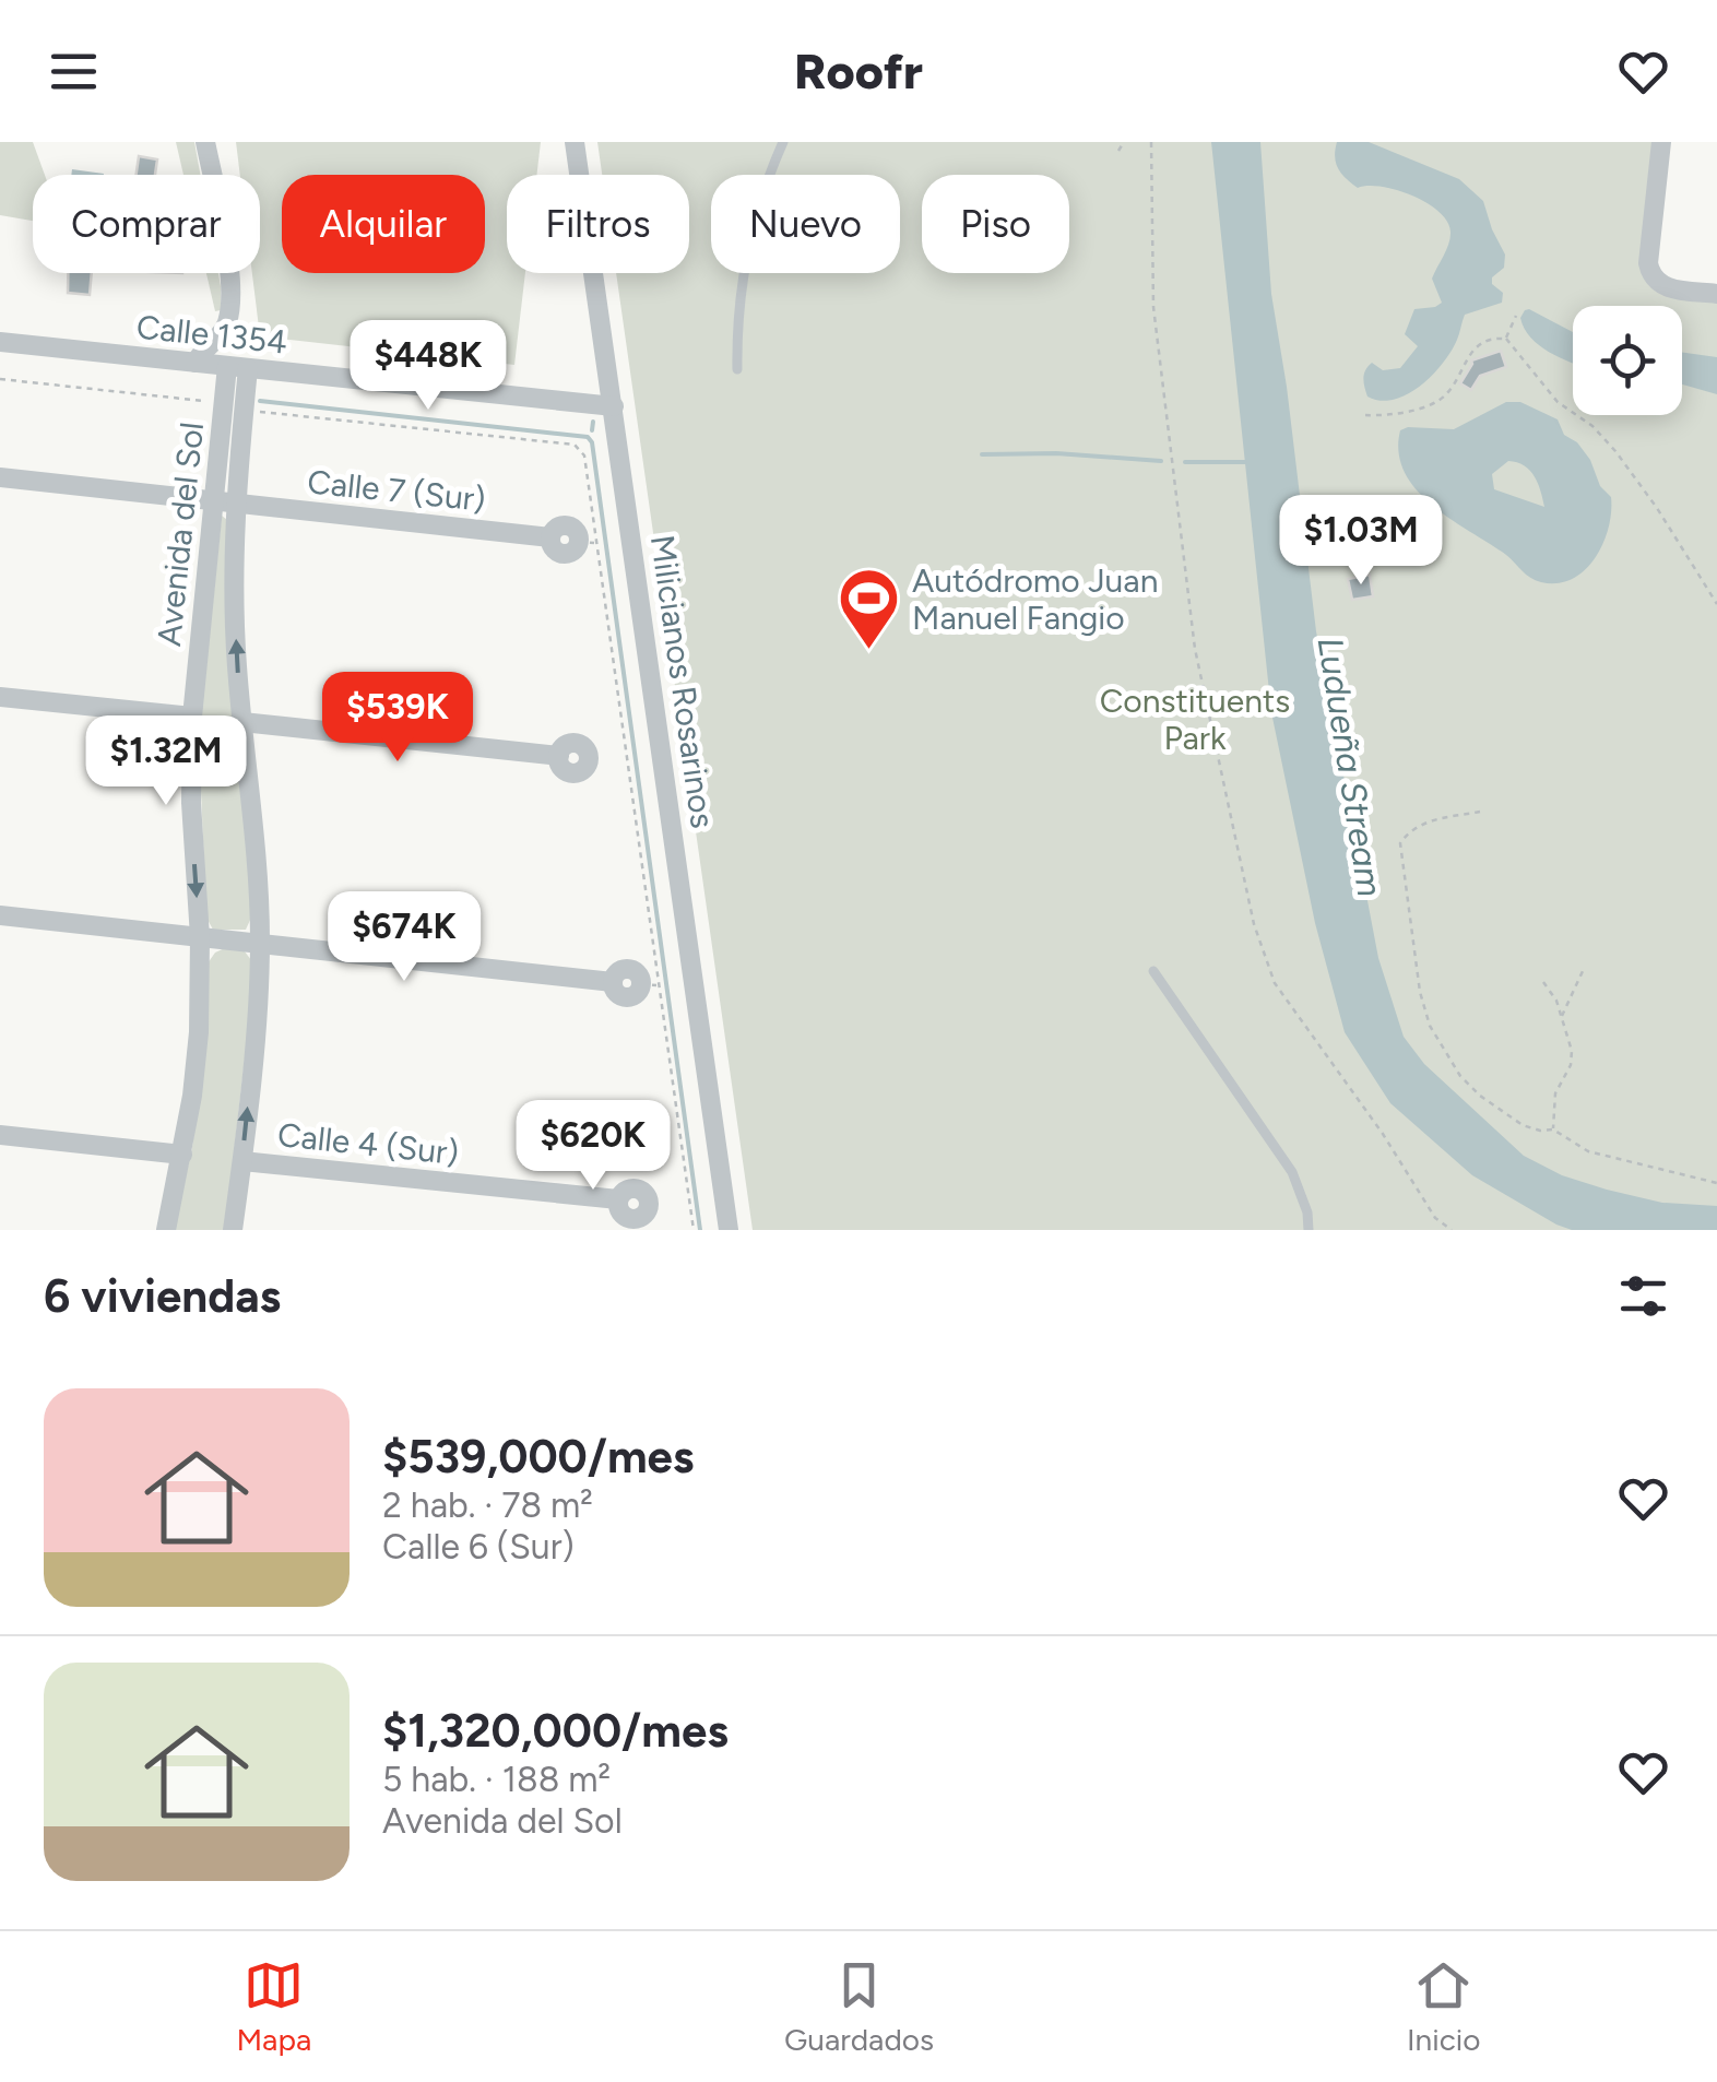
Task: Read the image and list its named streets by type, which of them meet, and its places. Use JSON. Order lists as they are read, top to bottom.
{
  "streets": {
    "street": [
      "Calle 1354",
      "Calle 7 (Sur)",
      "Avenida del Sol",
      "Milicianos Rosarinos",
      "Calle 4 (Sur)"
    ]
  },
  "crossings": [
    ["Calle 1354", "Avenida del Sol"],
    ["Calle 1354", "Milicianos Rosarinos"],
    ["Calle 7 (Sur)", "Avenida del Sol"],
    ["Avenida del Sol", "Calle 4 (Sur)"]
  ],
  "water": ["Ludueña Stream"],
  "parks": ["Constituents Park"],
  "places": {
    "sports": ["Autódromo Juan Manuel Fangio"]
  },
  "page": {
    "header": "Roofr",
    "chip": [
      "Comprar",
      "Alquilar",
      "Filtros",
      "Nuevo",
      "Piso"
    ],
    "price": [
      "$448K",
      "$1.03M",
      "$539K",
      "$1.32M",
      "$674K",
      "$620K"
    ],
    "heading": "6 viviendas",
    "list": [
      {
        "name": "$539,000/mes",
        "note": "2 hab. · 78 m² · Calle 6 (Sur)"
      },
      {
        "name": "$1,320,000/mes",
        "note": "5 hab. · 188 m² · Avenida del Sol"
      }
    ],
    "tabs": ["Mapa", "Guardados", "Inicio"]
  }
}
